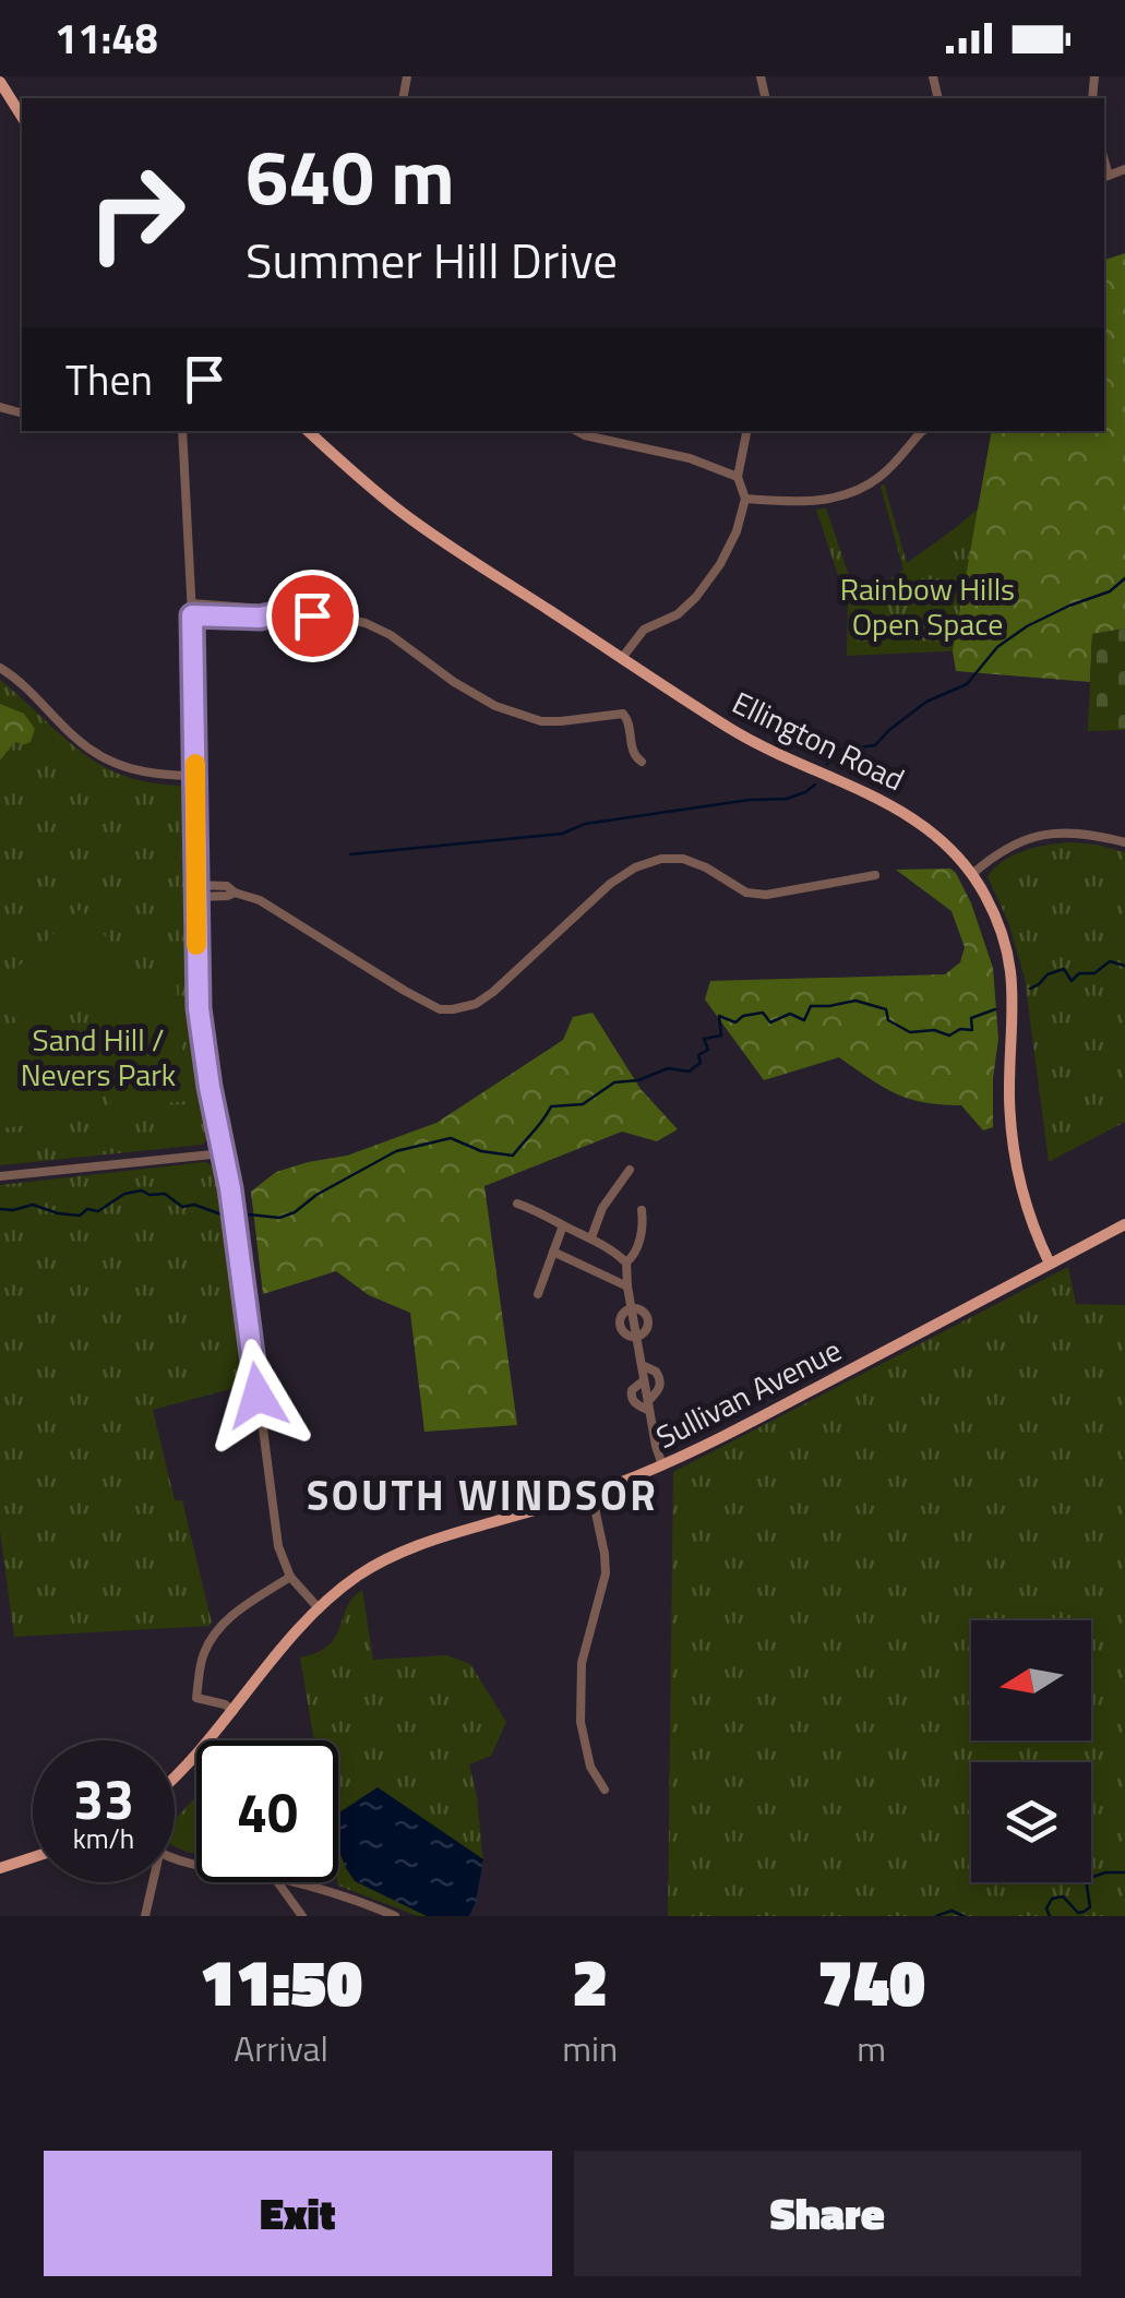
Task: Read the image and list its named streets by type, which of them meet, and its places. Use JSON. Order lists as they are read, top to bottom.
{
  "streets": {
    "main road": ["Ellington Road", "Sullivan Avenue"]
  },
  "crossings": [
    ["Ellington Road", "Sullivan Avenue"]
  ],
  "districts": ["SOUTH WINDSOR"],
  "parks": ["Rainbow Hills Open Space", "Sand Hill / Nevers Park"],
  "north": "left",
  "page": {
    "status": "11:48",
    "turn": ["640 m", "Summer Hill Drive"],
    "then": "Then",
    "speed": "33 km/h",
    "limit": "40",
    "eta": [
      "11:50",
      "Arrival",
      "2",
      "min",
      "740",
      "m"
    ],
    "buttons": ["Exit", "Share"]
  }
}
